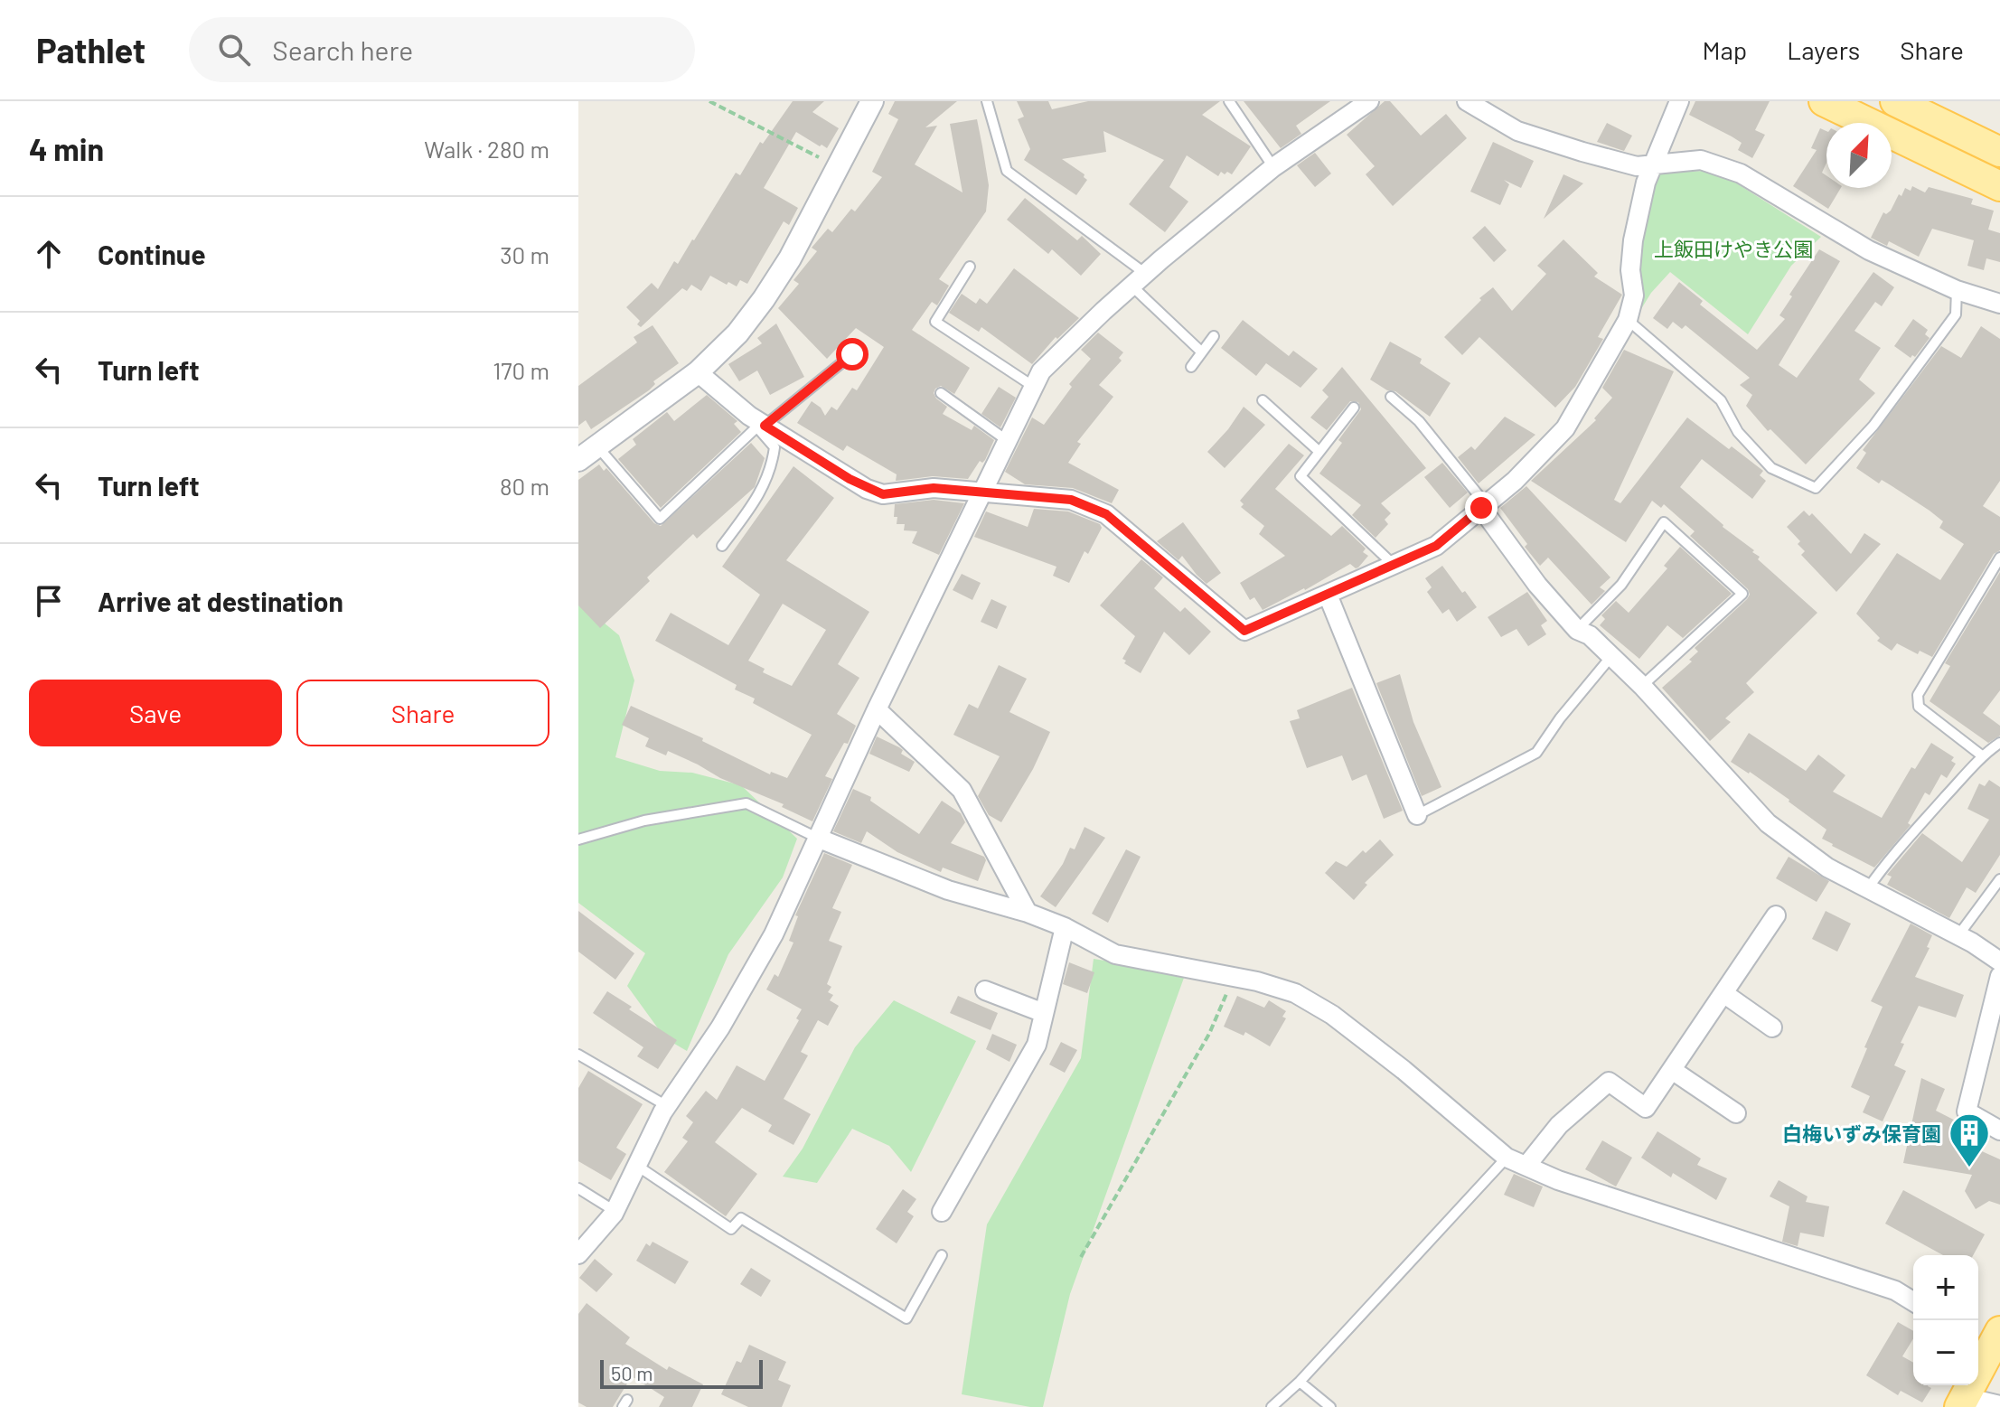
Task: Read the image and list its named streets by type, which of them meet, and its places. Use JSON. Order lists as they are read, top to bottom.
{
  "parks": ["上飯田けやき公園"],
  "places": {
    "building": ["白梅いずみ保育園"]
  },
  "scale_bar": "50 m",
  "north": "top right",
  "page": {
    "header": "Pathlet",
    "search": "Search here",
    "nav": ["Map", "Layers", "Share"],
    "heading": ["4 min", "Walk · 280 m"],
    "list": [
      ["Continue", "30 m"],
      ["Turn left", "170 m"],
      ["Turn left", "80 m"],
      "Arrive at destination"
    ],
    "buttons": ["Save", "Share"],
    "map_buttons": ["+", "−"],
    "scale": "50 m"
  }
}
